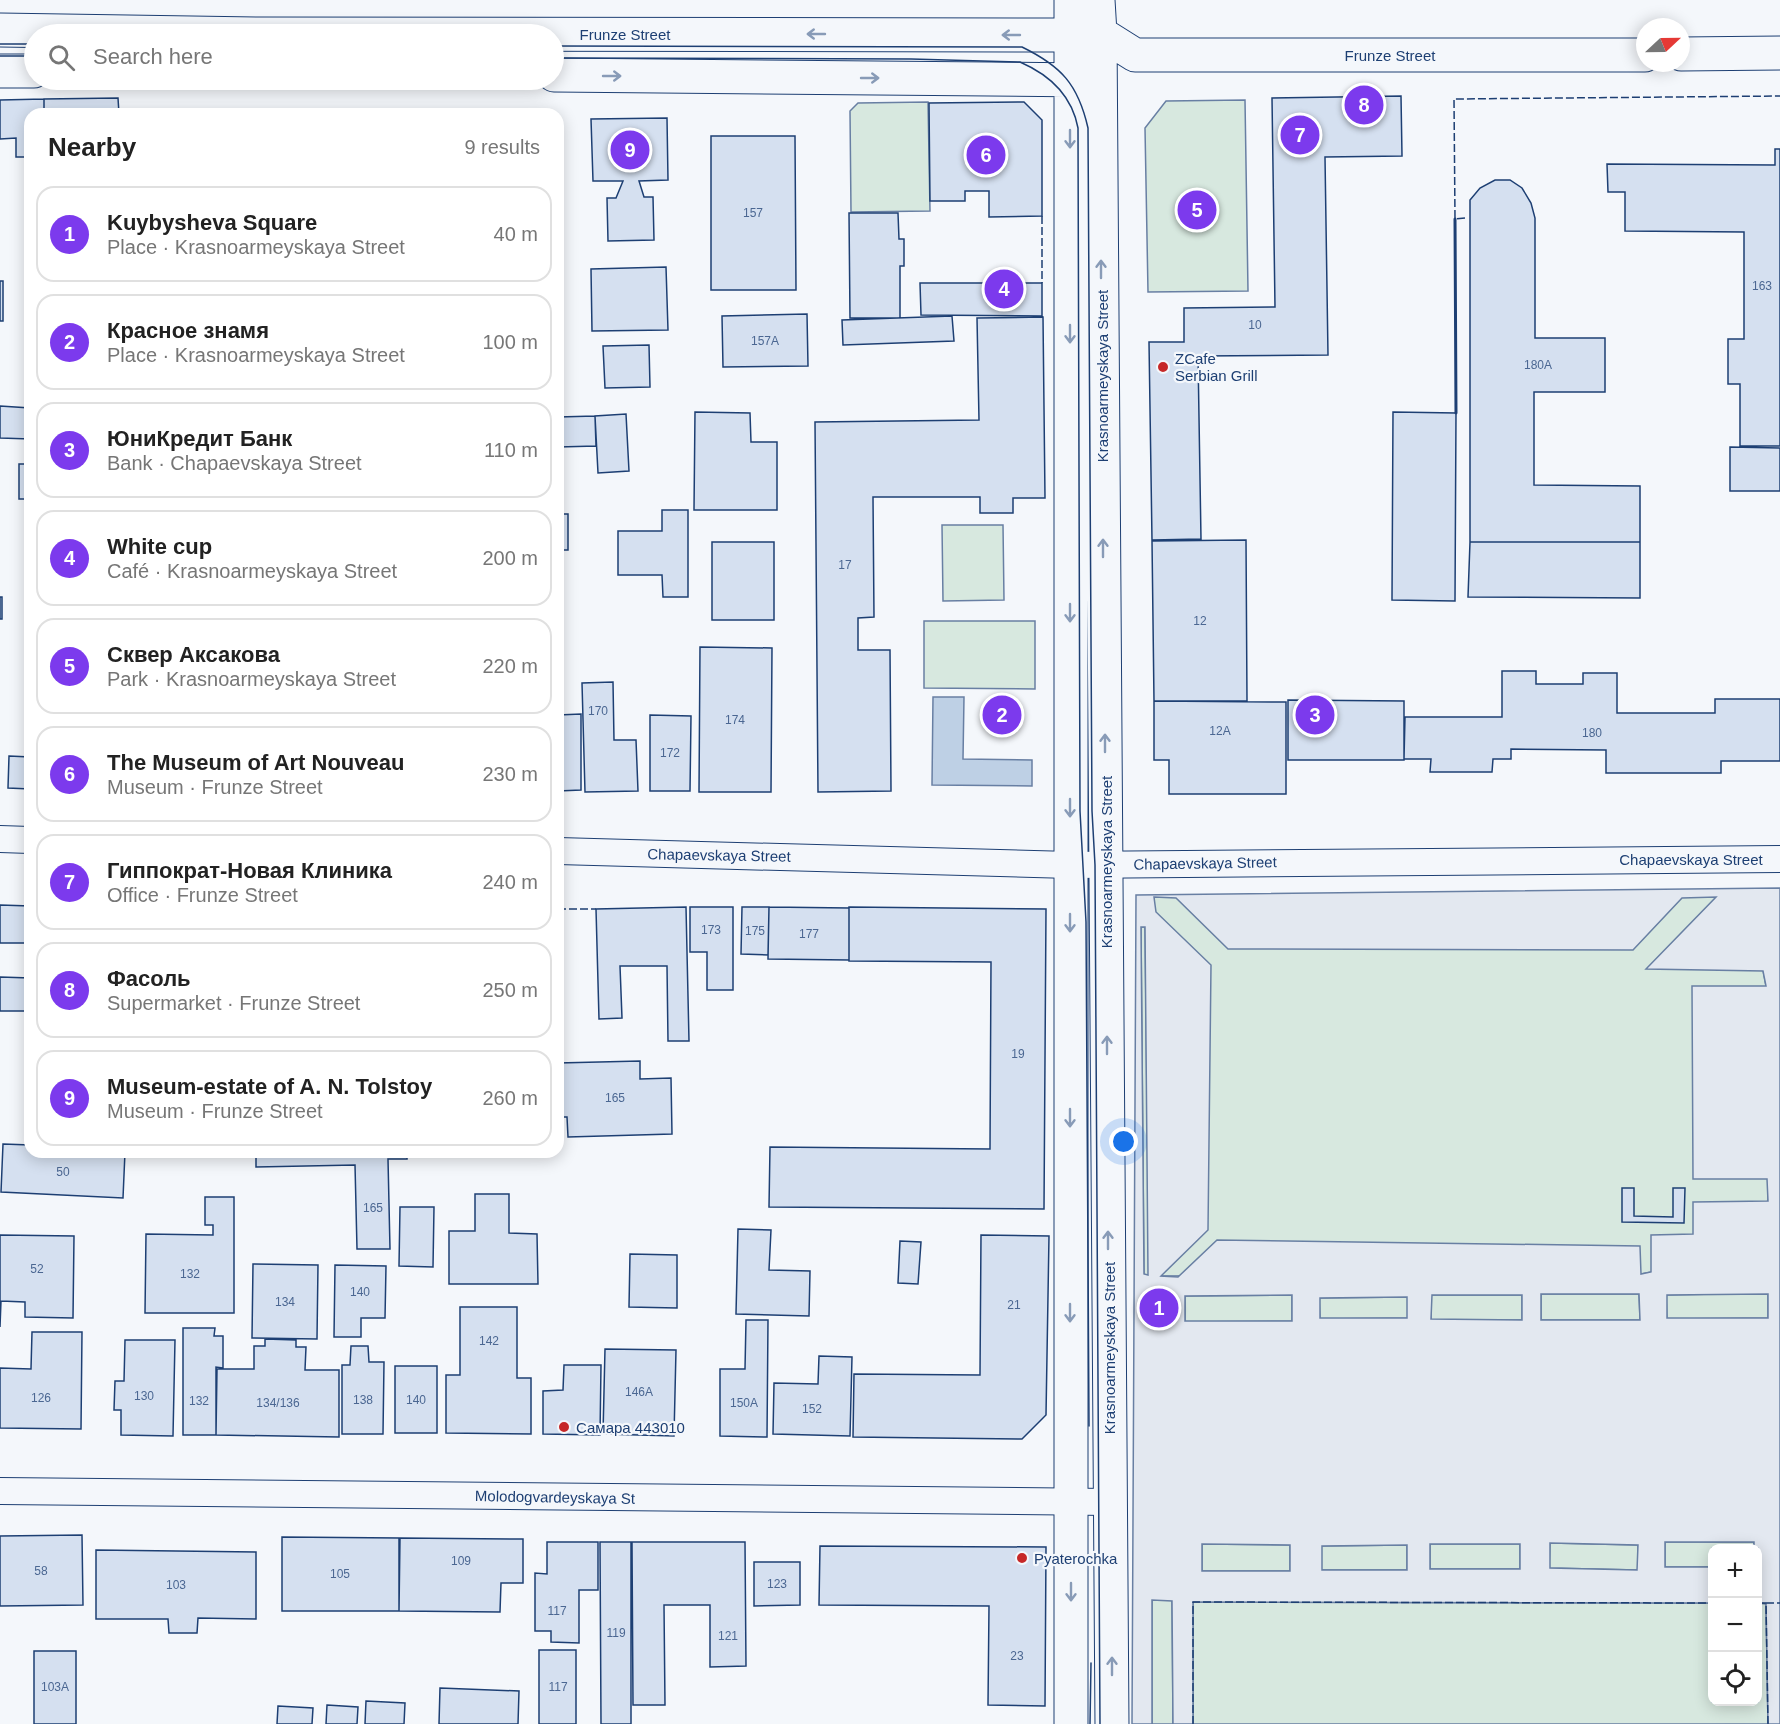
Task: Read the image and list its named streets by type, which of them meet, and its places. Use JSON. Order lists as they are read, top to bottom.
{
  "streets": {
    "main road": ["Frunze Street", "Krasnoarmeyskaya Street"],
    "street": ["Chapaevskaya Street", "Molodogvardeyskaya St"]
  },
  "crossings": [
    ["Krasnoarmeyskaya Street", "Chapaevskaya Street"],
    ["Krasnoarmeyskaya Street", "Molodogvardeyskaya St"]
  ],
  "places": ["ZCafe Serbian Grill", "Самара 443010", "Pyaterochka"],
  "house_numbers": [
    "157",
    "163",
    "10",
    "157А",
    "180А",
    "17",
    "12",
    "170",
    "174",
    "12А",
    "180",
    "172",
    "173",
    "175",
    "177",
    "19",
    "165",
    "50",
    "165",
    "52",
    "132",
    "140",
    "134",
    "21",
    "142",
    "146А",
    "130",
    "126",
    "138",
    "140",
    "132",
    "134/136",
    "150А",
    "152",
    "109",
    "58",
    "105",
    "123",
    "103",
    "117",
    "119",
    "121",
    "23",
    "103А",
    "117"
  ],
  "north": "right",
  "page": {
    "search": "Search here",
    "pins": [
      "8",
      "7",
      "9",
      "6",
      "5",
      "4",
      "2",
      "3",
      "1"
    ],
    "heading": ["Nearby", "9 results"],
    "list": [
      {
        "mark": "1",
        "name": "Kuybysheva Square",
        "note": "Place · Krasnoarmeyskaya Street",
        "value": "40 m"
      },
      {
        "mark": "2",
        "name": "Красное знамя",
        "note": "Place · Krasnoarmeyskaya Street",
        "value": "100 m"
      },
      {
        "mark": "3",
        "name": "ЮниКредит Банк",
        "note": "Bank · Chapaevskaya Street",
        "value": "110 m"
      },
      {
        "mark": "4",
        "name": "White cup",
        "note": "Café · Krasnoarmeyskaya Street",
        "value": "200 m"
      },
      {
        "mark": "5",
        "name": "Сквер Аксакова",
        "note": "Park · Krasnoarmeyskaya Street",
        "value": "220 m"
      },
      {
        "mark": "6",
        "name": "The Museum of Art Nouveau",
        "note": "Museum · Frunze Street",
        "value": "230 m"
      },
      {
        "mark": "7",
        "name": "Гиппократ-Новая Клиника",
        "note": "Office · Frunze Street",
        "value": "240 m"
      },
      {
        "mark": "8",
        "name": "Фасоль",
        "note": "Supermarket · Frunze Street",
        "value": "250 m"
      },
      {
        "mark": "9",
        "name": "Museum-estate of A. N. Tolstoy",
        "note": "Museum · Frunze Street",
        "value": "260 m"
      }
    ],
    "map_buttons": ["+", "−"]
  }
}
